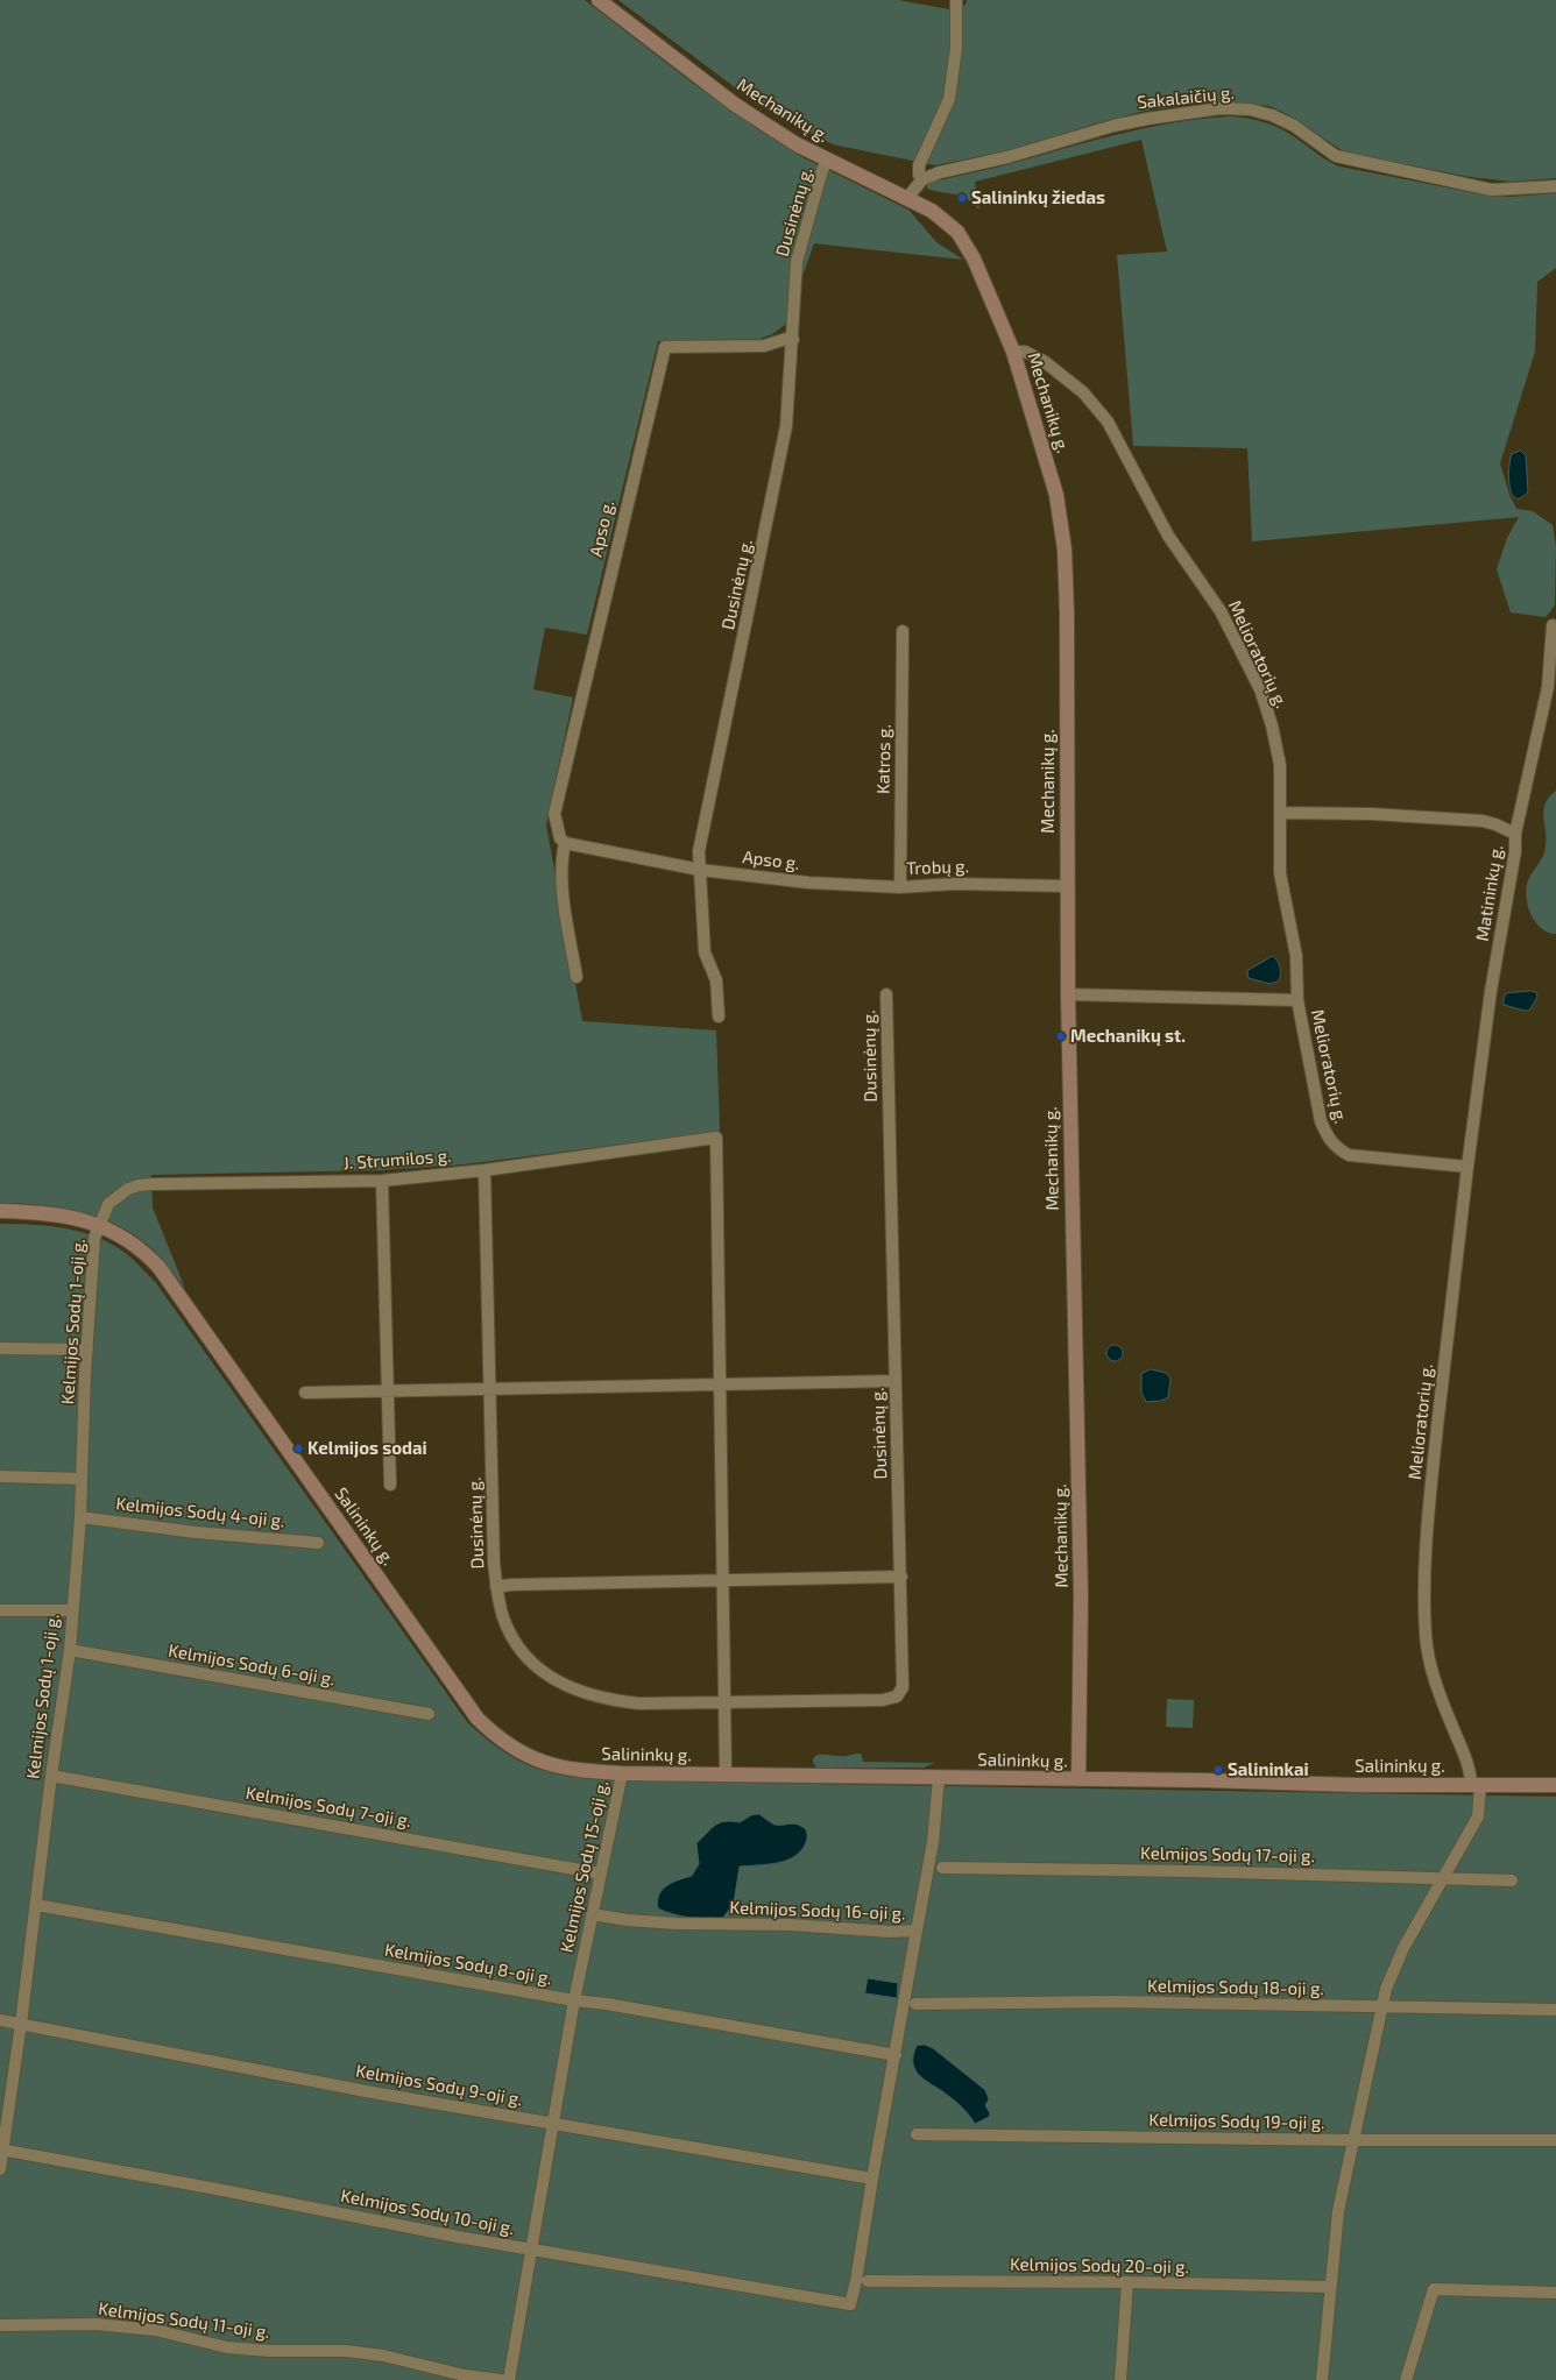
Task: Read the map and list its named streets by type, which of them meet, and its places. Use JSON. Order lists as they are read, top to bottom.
{
  "streets": {
    "main road": ["Mechanikų g.", "Salininkų g."],
    "street": [
      "Sakalaičių g.",
      "Dusinėnų g.",
      "Apso g.",
      "Melioratorių g.",
      "Katros g.",
      "Trobų g.",
      "Matininkų g.",
      "J. Strumilos g.",
      "Kelmijos Sodų 1-oji g.",
      "Kelmijos Sodų 4-oji g.",
      "Kelmijos Sodų 6-oji g.",
      "Kelmijos Sodų 7-oji g.",
      "Kelmijos Sodų 17-oji g.",
      "Kelmijos Sodų 15-oji g.",
      "Kelmijos Sodų 16-oji g.",
      "Kelmijos Sodų 8-oji g.",
      "Kelmijos Sodų 18-oji g.",
      "Kelmijos Sodų 9-oji g.",
      "Kelmijos Sodų 19-oji g.",
      "Kelmijos Sodų 10-oji g.",
      "Kelmijos Sodų 20-oji g.",
      "Kelmijos Sodų 11-oji g."
    ]
  },
  "crossings": [
    ["Mechanikų g.", "Dusinėnų g."],
    ["Mechanikų g.", "Melioratorių g."],
    ["Mechanikų g.", "Trobų g."],
    ["Mechanikų g.", "Salininkų g."],
    ["Dusinėnų g.", "Apso g."],
    ["Dusinėnų g.", "J. Strumilos g."],
    ["Apso g.", "Trobų g."],
    ["Melioratorių g.", "Matininkų g."],
    ["Melioratorių g.", "Salininkų g."],
    ["Melioratorių g.", "Kelmijos Sodų 17-oji g."],
    ["Melioratorių g.", "Kelmijos Sodų 18-oji g."],
    ["Melioratorių g.", "Kelmijos Sodų 19-oji g."],
    ["Melioratorių g.", "Kelmijos Sodų 20-oji g."],
    ["Katros g.", "Trobų g."],
    ["J. Strumilos g.", "Kelmijos Sodų 1-oji g."],
    ["J. Strumilos g.", "Salininkų g."],
    ["Kelmijos Sodų 1-oji g.", "Kelmijos Sodų 4-oji g."],
    ["Kelmijos Sodų 1-oji g.", "Salininkų g."],
    ["Kelmijos Sodų 1-oji g.", "Kelmijos Sodų 6-oji g."],
    ["Kelmijos Sodų 1-oji g.", "Kelmijos Sodų 7-oji g."],
    ["Kelmijos Sodų 1-oji g.", "Kelmijos Sodų 8-oji g."],
    ["Kelmijos Sodų 1-oji g.", "Kelmijos Sodų 9-oji g."],
    ["Kelmijos Sodų 1-oji g.", "Kelmijos Sodų 10-oji g."],
    ["Salininkų g.", "Kelmijos Sodų 15-oji g."],
    ["Salininkų g.", "Kelmijos Sodų 16-oji g."],
    ["Kelmijos Sodų 7-oji g.", "Kelmijos Sodų 15-oji g."],
    ["Kelmijos Sodų 15-oji g.", "Kelmijos Sodų 16-oji g."],
    ["Kelmijos Sodų 15-oji g.", "Kelmijos Sodų 8-oji g."],
    ["Kelmijos Sodų 15-oji g.", "Kelmijos Sodų 9-oji g."],
    ["Kelmijos Sodų 15-oji g.", "Kelmijos Sodų 10-oji g."],
    ["Kelmijos Sodų 9-oji g.", "Kelmijos Sodų 10-oji g."]
  ],
  "places": [
    "Salininkų žiedas",
    "Mechanikų st.",
    "Kelmijos sodai",
    "Salininkai"
  ]
}
